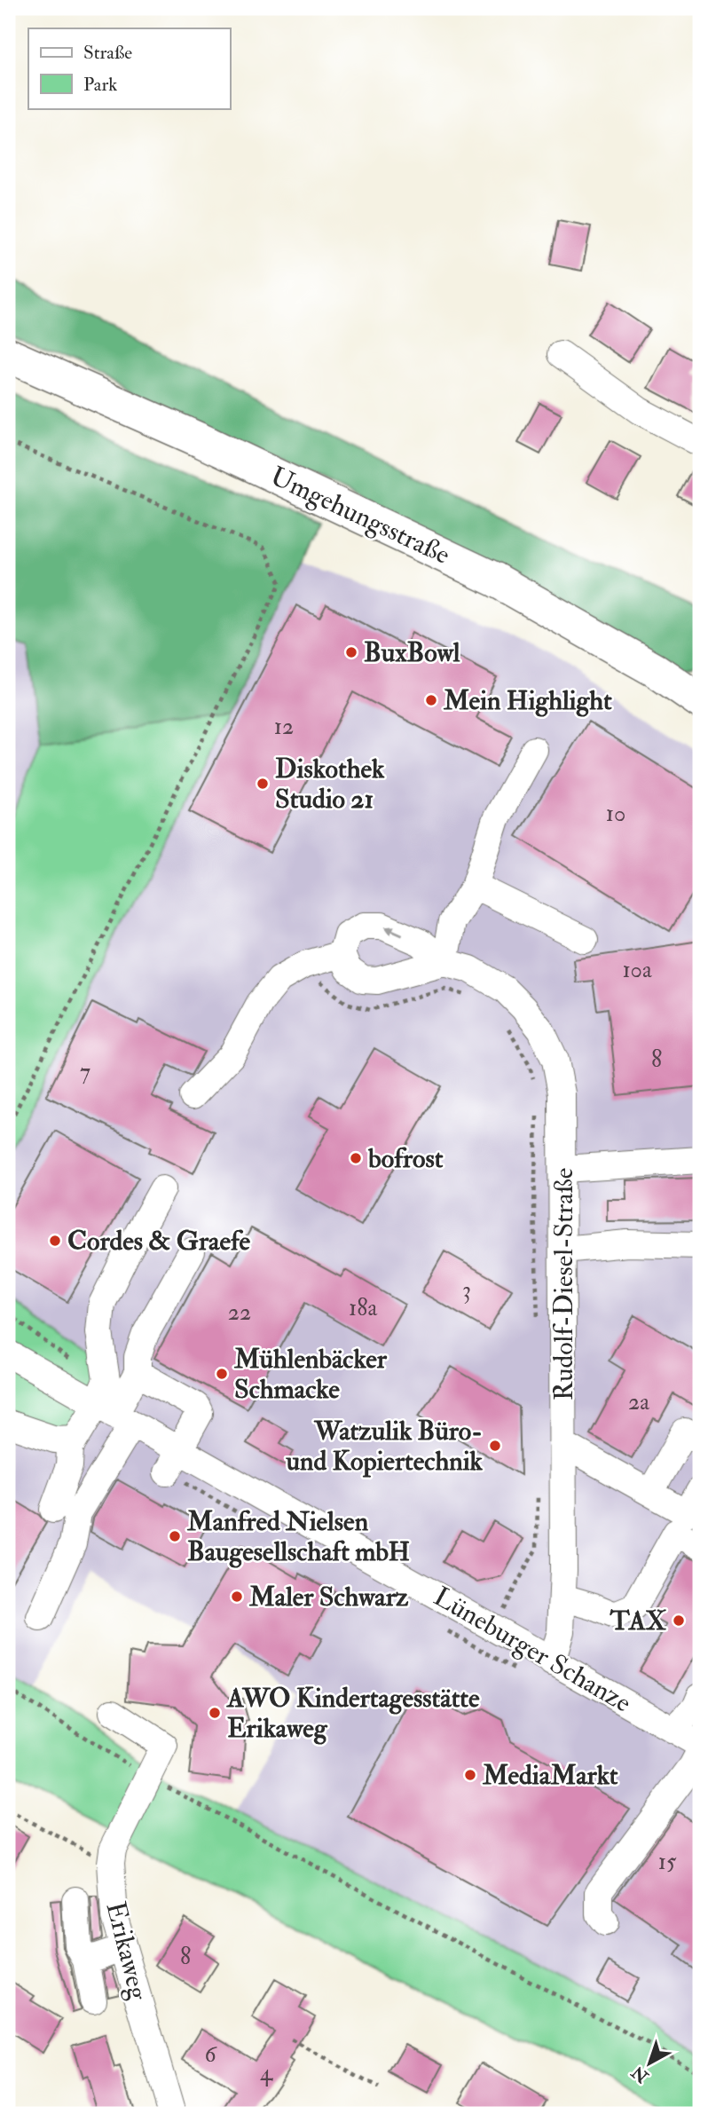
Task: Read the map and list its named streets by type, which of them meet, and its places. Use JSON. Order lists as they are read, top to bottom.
{
  "streets": {
    "main road": ["Umgehungsstraße"],
    "street": ["Rudolf-Diesel-Straße", "Lüneburger Schanze", "Erikaweg"]
  },
  "crossings": [
    ["Rudolf-Diesel-Straße", "Lüneburger Schanze"]
  ],
  "places": [
    "BuxBowl",
    "Mein Highlight",
    "Diskothek Studio 21",
    "bofrost",
    "Cordes & Graefe",
    "Mühlenbäcker Schmacke",
    "Watzulik Büro- und Kopiertechnik",
    "Manfred Nielsen Baugesellschaft mbH",
    "Maler Schwarz",
    "TAX",
    "AWO Kindertagesstätte Erikaweg",
    "MediaMarkt"
  ],
  "house_numbers": [
    "12",
    "10",
    "10a",
    "8",
    "7",
    "3",
    "18a",
    "22",
    "2a",
    "15",
    "8",
    "6",
    "4"
  ],
  "legend": ["Straße", "Park"],
  "north": "bottom left"
}
